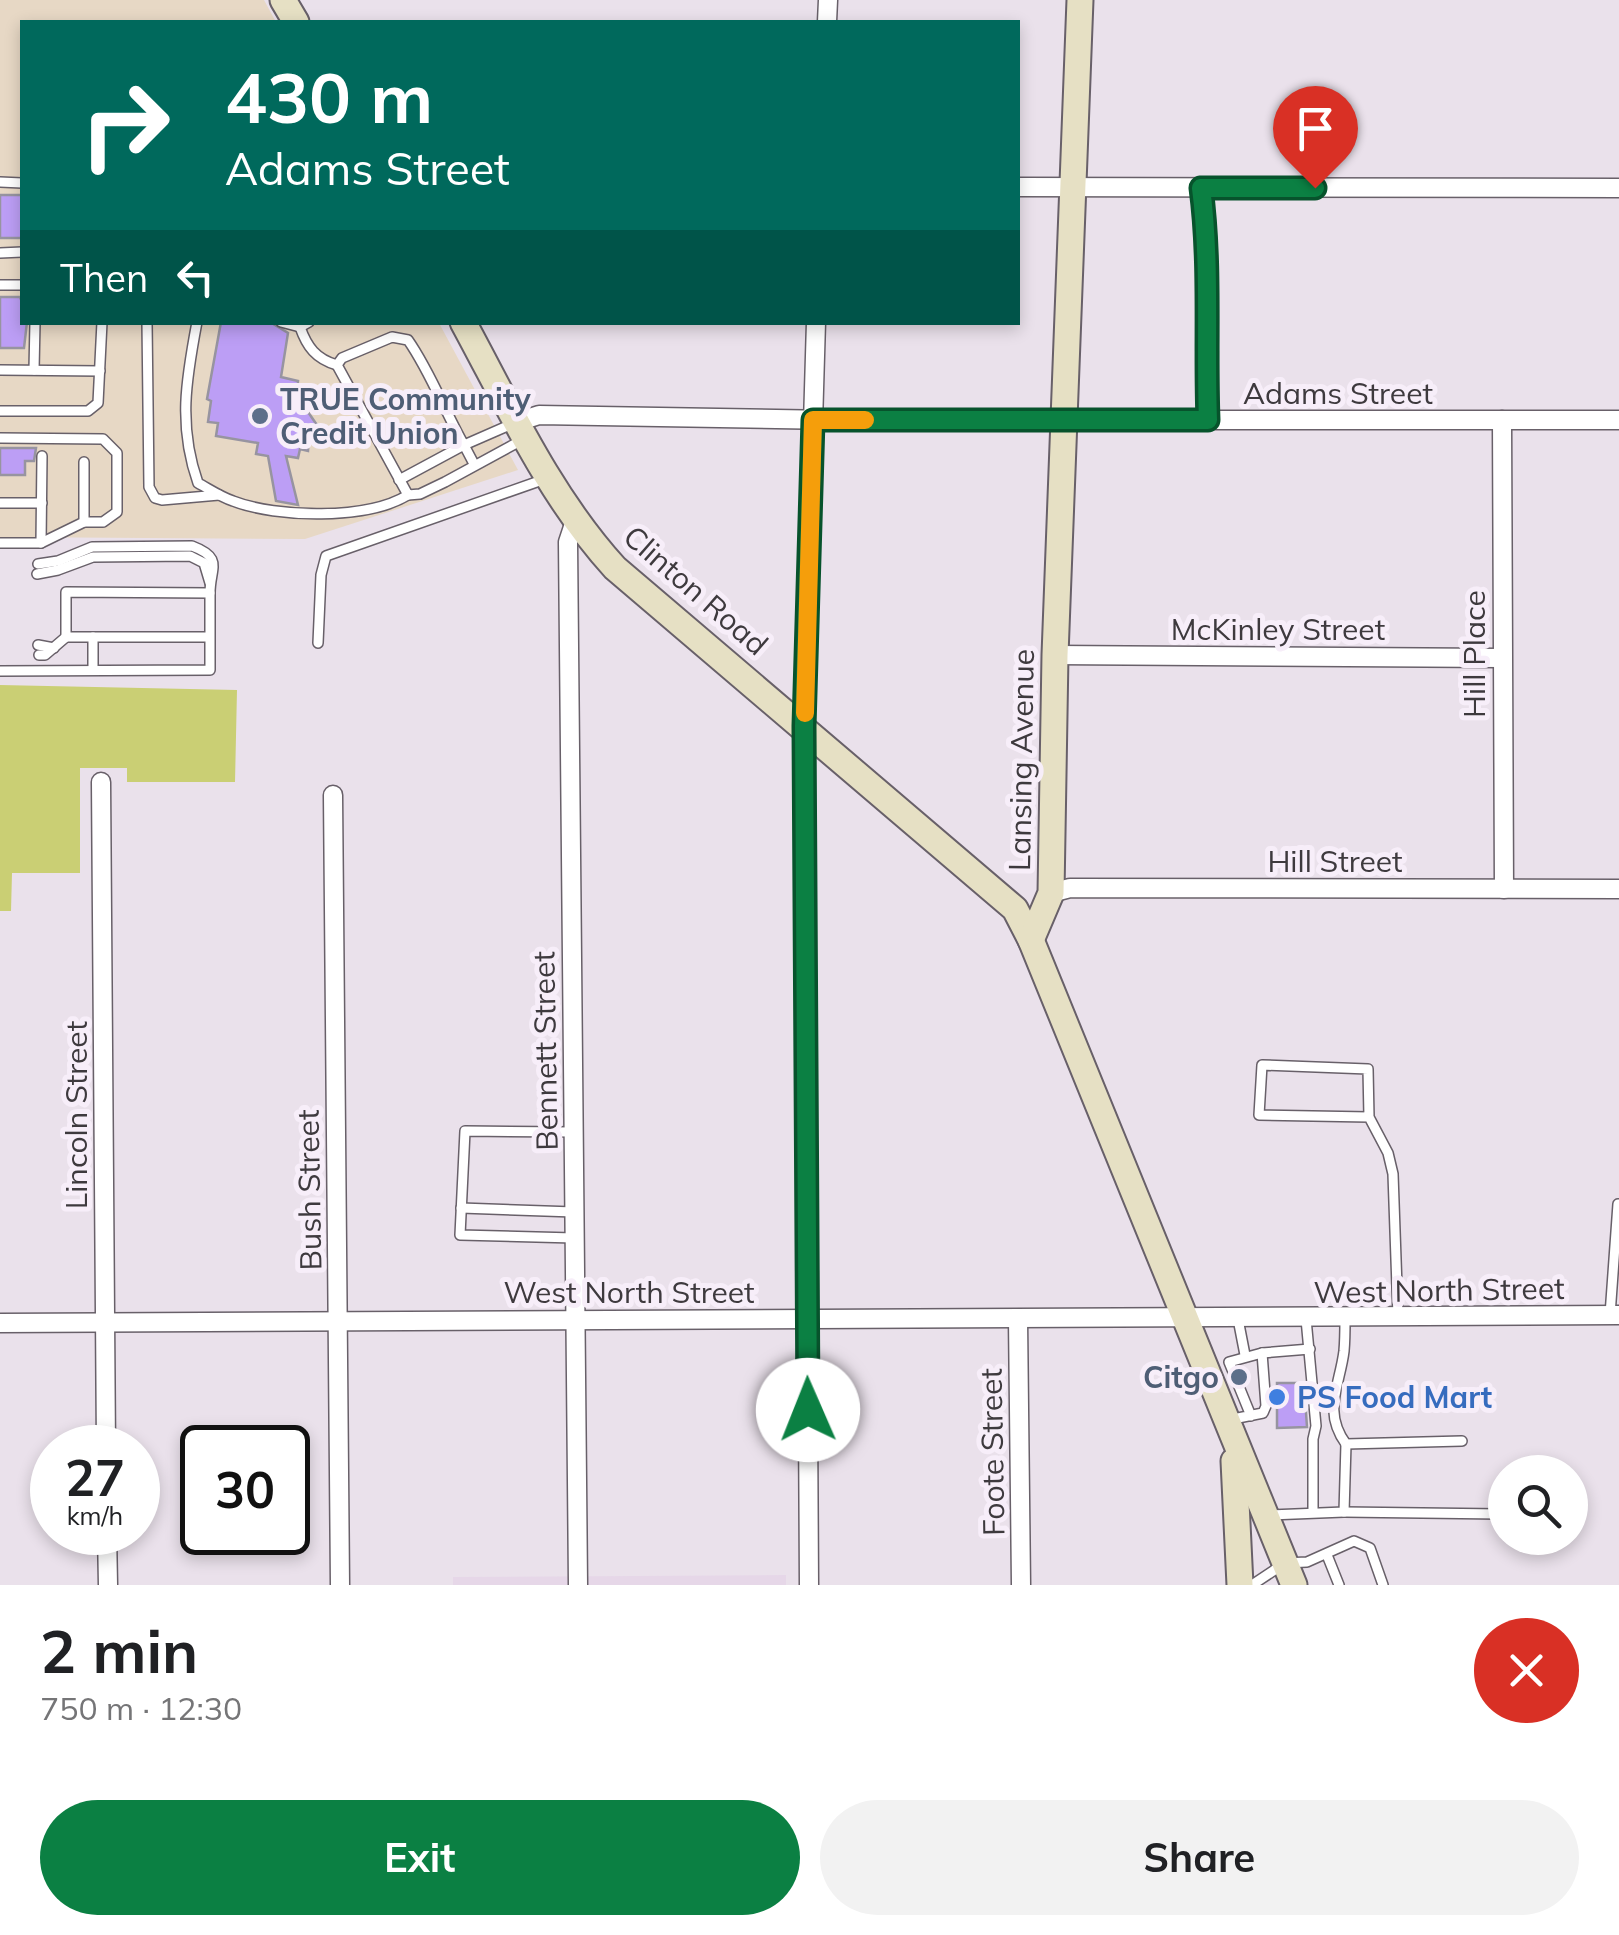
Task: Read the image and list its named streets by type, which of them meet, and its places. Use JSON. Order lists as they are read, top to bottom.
{
  "streets": {
    "main road": ["Clinton Road", "Lansing Avenue"],
    "street": [
      "Adams Street",
      "McKinley Street",
      "Hill Place",
      "Hill Street",
      "Bennett Street",
      "Lincoln Street",
      "Bush Street",
      "West North Street",
      "Foote Street"
    ]
  },
  "crossings": [
    ["Adams Street", "Clinton Road"],
    ["Adams Street", "Hill Place"],
    ["Adams Street", "Lansing Avenue"],
    ["Clinton Road", "Lansing Avenue"],
    ["Clinton Road", "Bennett Street"],
    ["McKinley Street", "Hill Place"],
    ["McKinley Street", "Lansing Avenue"],
    ["Hill Place", "Hill Street"],
    ["Lansing Avenue", "Hill Street"],
    ["Bennett Street", "West North Street"],
    ["Lincoln Street", "West North Street"],
    ["Bush Street", "West North Street"],
    ["West North Street", "Foote Street"]
  ],
  "places": ["TRUE Community Credit Union", "Citgo", "PS Food Mart"],
  "page": {
    "turn": ["430 m", "Adams Street"],
    "then": "Then",
    "speed": "27 km/h",
    "limit": "30",
    "heading": ["2 min", "750 m · 12:30"],
    "buttons": ["Exit", "Share"]
  }
}
